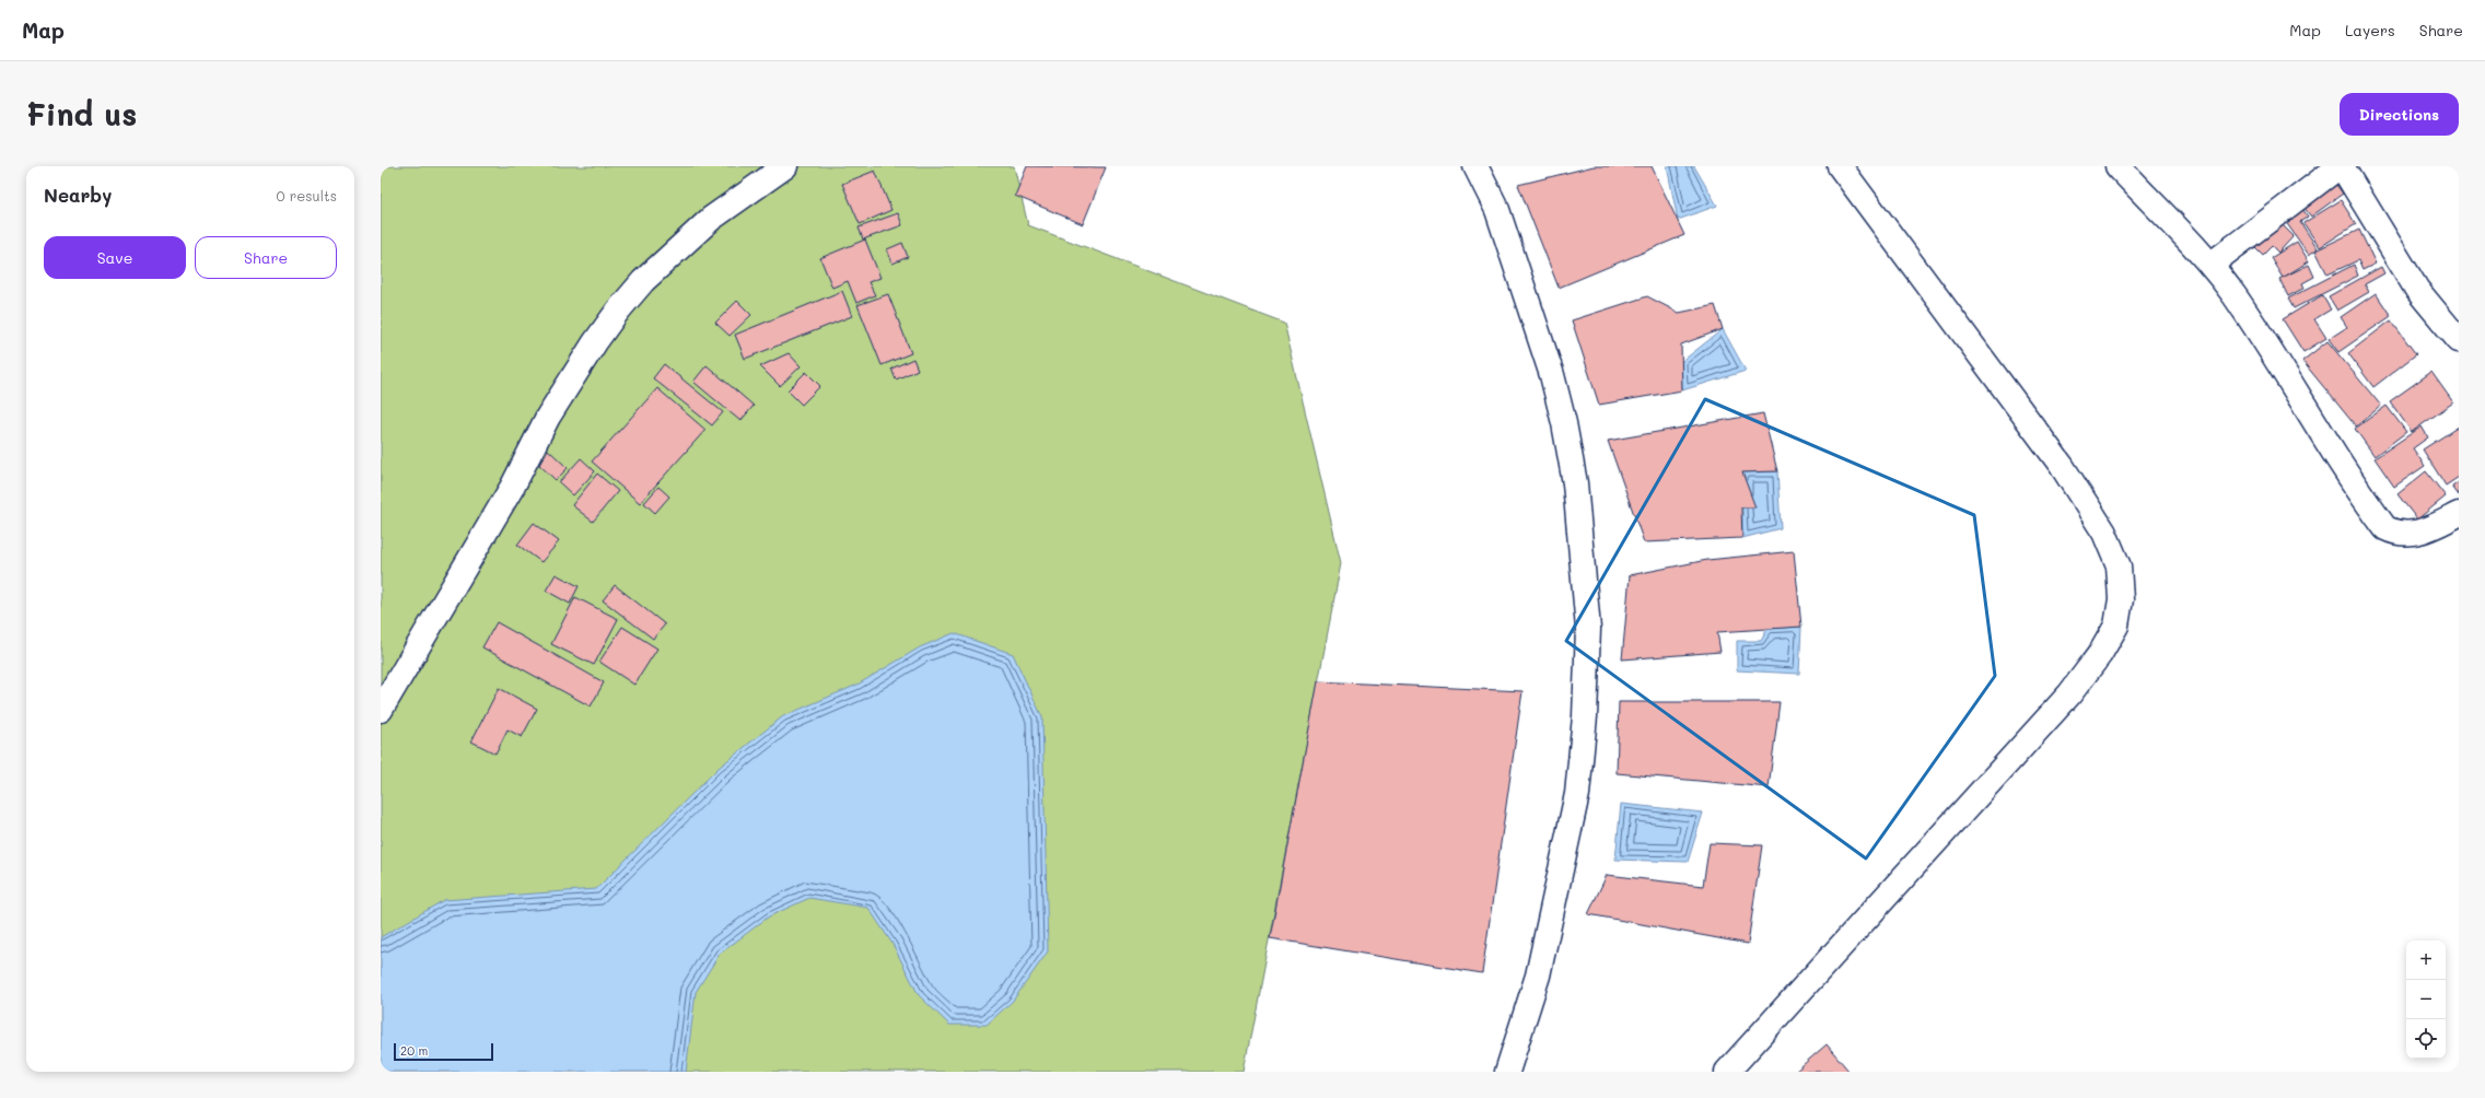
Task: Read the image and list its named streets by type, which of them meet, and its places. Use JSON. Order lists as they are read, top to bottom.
{
  "scale_bar": "20 m",
  "page": {
    "header": "Map",
    "nav": ["Map", "Layers", "Share"],
    "buttons": [
      "Directions",
      ["Save", "Share"]
    ],
    "title": "Find us",
    "heading": ["Nearby", "0 results"],
    "map_buttons": ["+", "−"],
    "scale": "20 m"
  }
}
